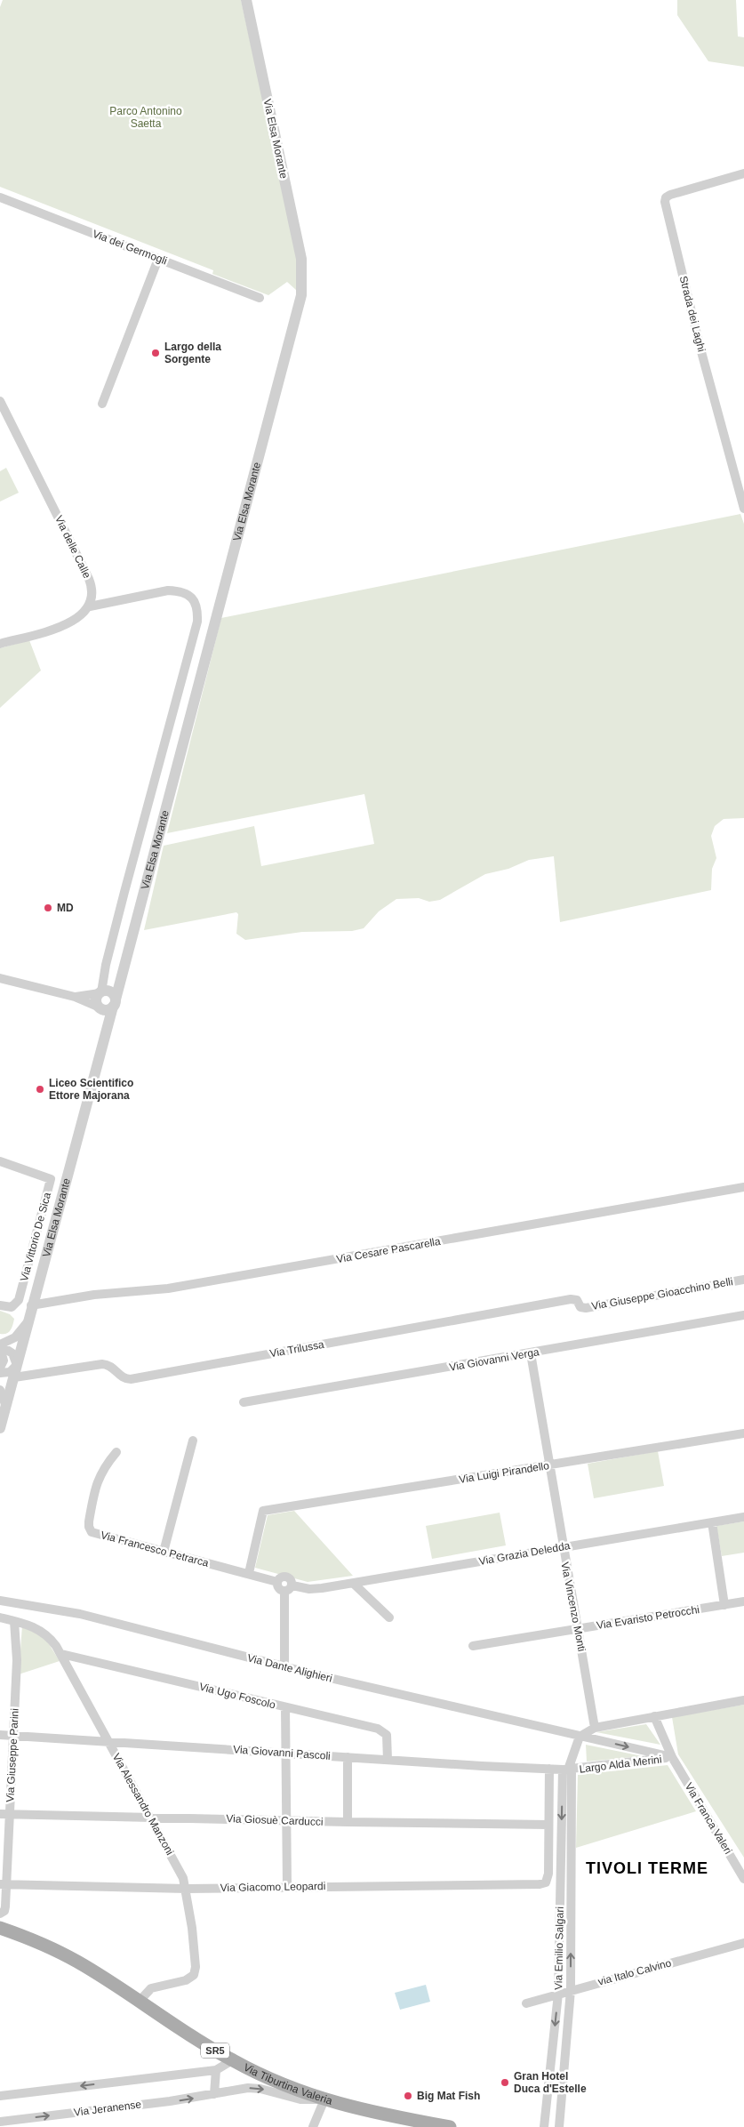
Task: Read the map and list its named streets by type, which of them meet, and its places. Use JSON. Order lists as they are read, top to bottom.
{
  "streets": {
    "main road": ["SR5", "Via Tiburtina Valeria"],
    "street": [
      "Via Elsa Morante",
      "Via dei Germogli",
      "Strada dei Laghi",
      "Via delle Calle",
      "Via Vittorio De Sica",
      "Via Cesare Pascarella",
      "Via Giuseppe Gioacchino Belli",
      "Via Trilussa",
      "Via Giovanni Verga",
      "Via Luigi Pirandello",
      "Via Francesco Petrarca",
      "Via Grazia Deledda",
      "Via Vincenzo Monti",
      "Via Evaristo Petrocchi",
      "Via Dante Alighieri",
      "Via Ugo Foscolo",
      "Via Giovanni Pascoli",
      "Via Giuseppe Parini",
      "Largo Alda Merini",
      "Via Alessandro Manzoni",
      "Via Franca Valeri",
      "Via Giosuè Carducci",
      "Via Giacomo Leopardi",
      "Via Emilio Salgari",
      "via Italo Calvino",
      "Via Jeranense"
    ]
  },
  "crossings": [
    ["Via Elsa Morante", "Via Cesare Pascarella"],
    ["Via Elsa Morante", "Via Trilussa"],
    ["Via Giuseppe Gioacchino Belli", "Via Trilussa"],
    ["Via Giovanni Verga", "Via Vincenzo Monti"],
    ["Via Luigi Pirandello", "Via Francesco Petrarca"],
    ["Via Luigi Pirandello", "Via Vincenzo Monti"],
    ["Via Francesco Petrarca", "Via Grazia Deledda"],
    ["Via Grazia Deledda", "Via Vincenzo Monti"],
    ["Via Vincenzo Monti", "Via Evaristo Petrocchi"],
    ["Via Dante Alighieri", "Largo Alda Merini"],
    ["Via Ugo Foscolo", "Via Giovanni Pascoli"],
    ["Via Ugo Foscolo", "Via Alessandro Manzoni"],
    ["Via Giovanni Pascoli", "Via Giuseppe Parini"],
    ["Via Giovanni Pascoli", "Largo Alda Merini"],
    ["Via Giovanni Pascoli", "Via Alessandro Manzoni"],
    ["Via Giovanni Pascoli", "Via Emilio Salgari"],
    ["Via Giuseppe Parini", "Via Alessandro Manzoni"],
    ["Via Giuseppe Parini", "Via Giosuè Carducci"],
    ["Via Giuseppe Parini", "Via Giacomo Leopardi"],
    ["Largo Alda Merini", "Via Franca Valeri"],
    ["Largo Alda Merini", "Via Emilio Salgari"],
    ["Via Alessandro Manzoni", "Via Giosuè Carducci"],
    ["Via Alessandro Manzoni", "Via Giacomo Leopardi"],
    ["Via Alessandro Manzoni", "Via Tiburtina Valeria"],
    ["Via Giosuè Carducci", "Via Giacomo Leopardi"],
    ["Via Emilio Salgari", "via Italo Calvino"],
    ["Via Tiburtina Valeria", "Via Jeranense"]
  ],
  "districts": ["TIVOLI TERME"],
  "parks": ["Parco Antonino Saetta"],
  "places": [
    "Largo della Sorgente",
    "MD",
    "Liceo Scientifico Ettore Majorana",
    "Gran Hotel Duca d'Estelle",
    "Big Mat Fish"
  ]
}
